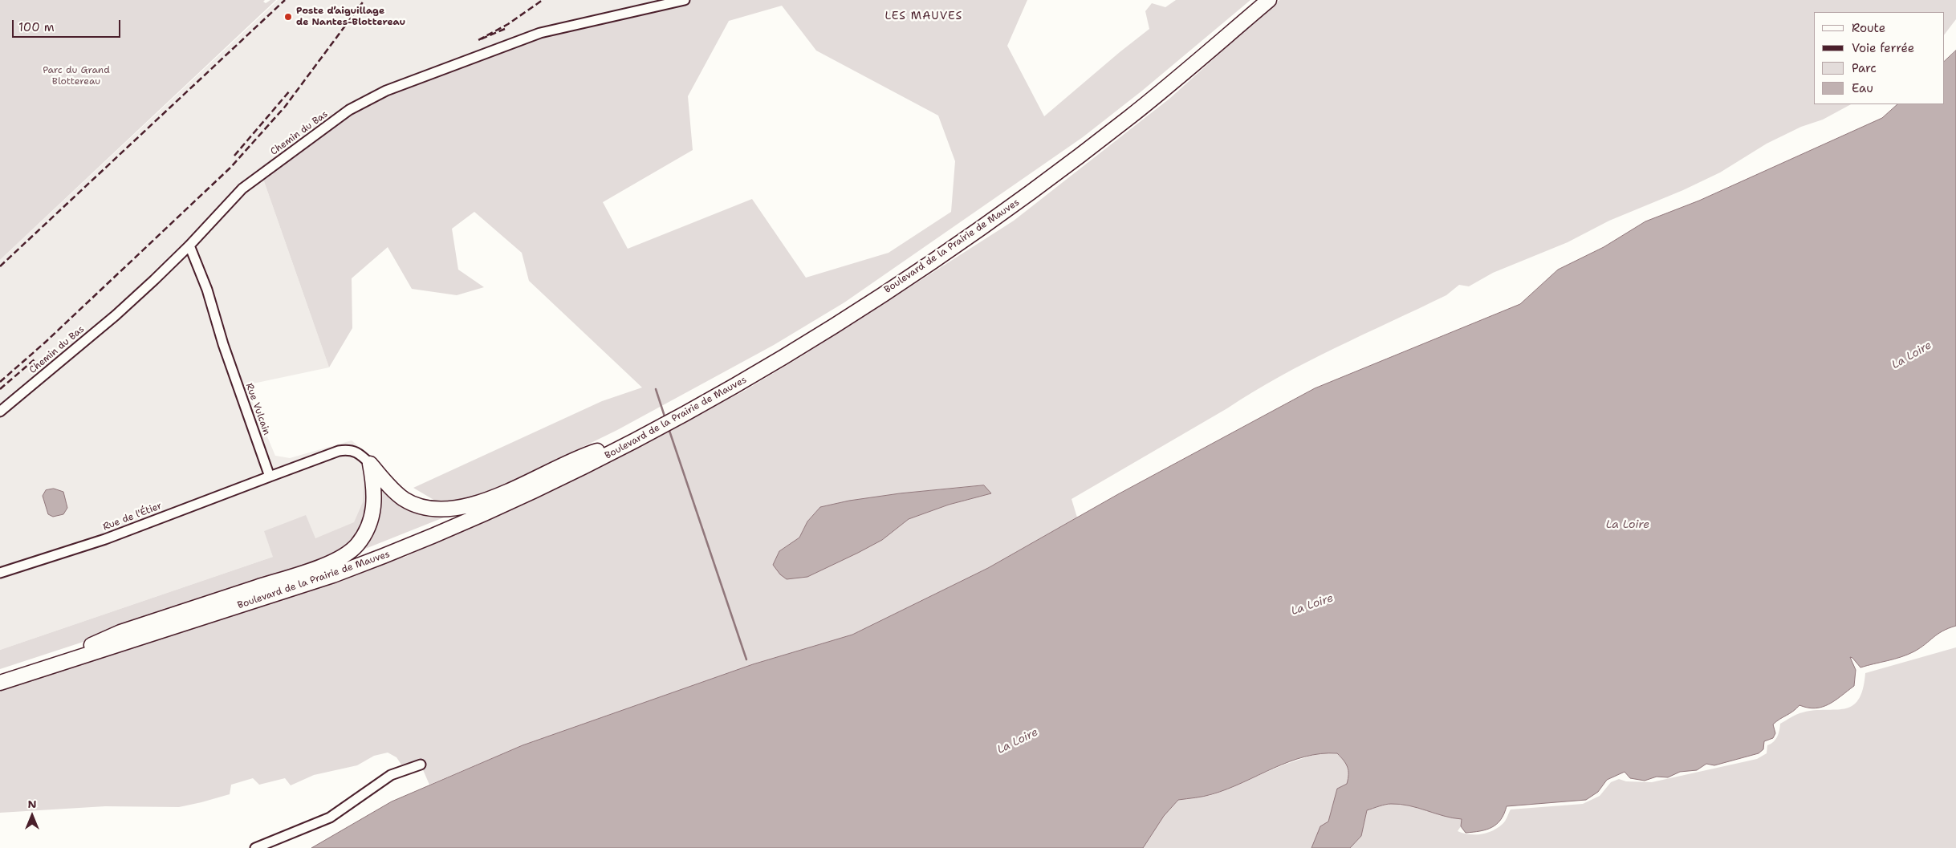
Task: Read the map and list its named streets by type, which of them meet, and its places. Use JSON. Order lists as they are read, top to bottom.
{
  "streets": {
    "main road": ["Boulevard de la Prairie de Mauves"],
    "street": ["Chemin du Bas", "Rue Vulcain", "Rue de l'Étier"]
  },
  "crossings": [
    ["Chemin du Bas", "Rue Vulcain"],
    ["Rue Vulcain", "Rue de l'Étier"]
  ],
  "districts": ["LES MAUVES"],
  "water": ["La Loire"],
  "parks": ["Parc du Grand Blottereau"],
  "places": ["Poste d’aiguillage de Nantes-Blottereau"],
  "legend": [
    "Route",
    "Voie ferrée",
    "Parc",
    "Eau"
  ],
  "scale_bar": "100 m",
  "north": "top"
}
